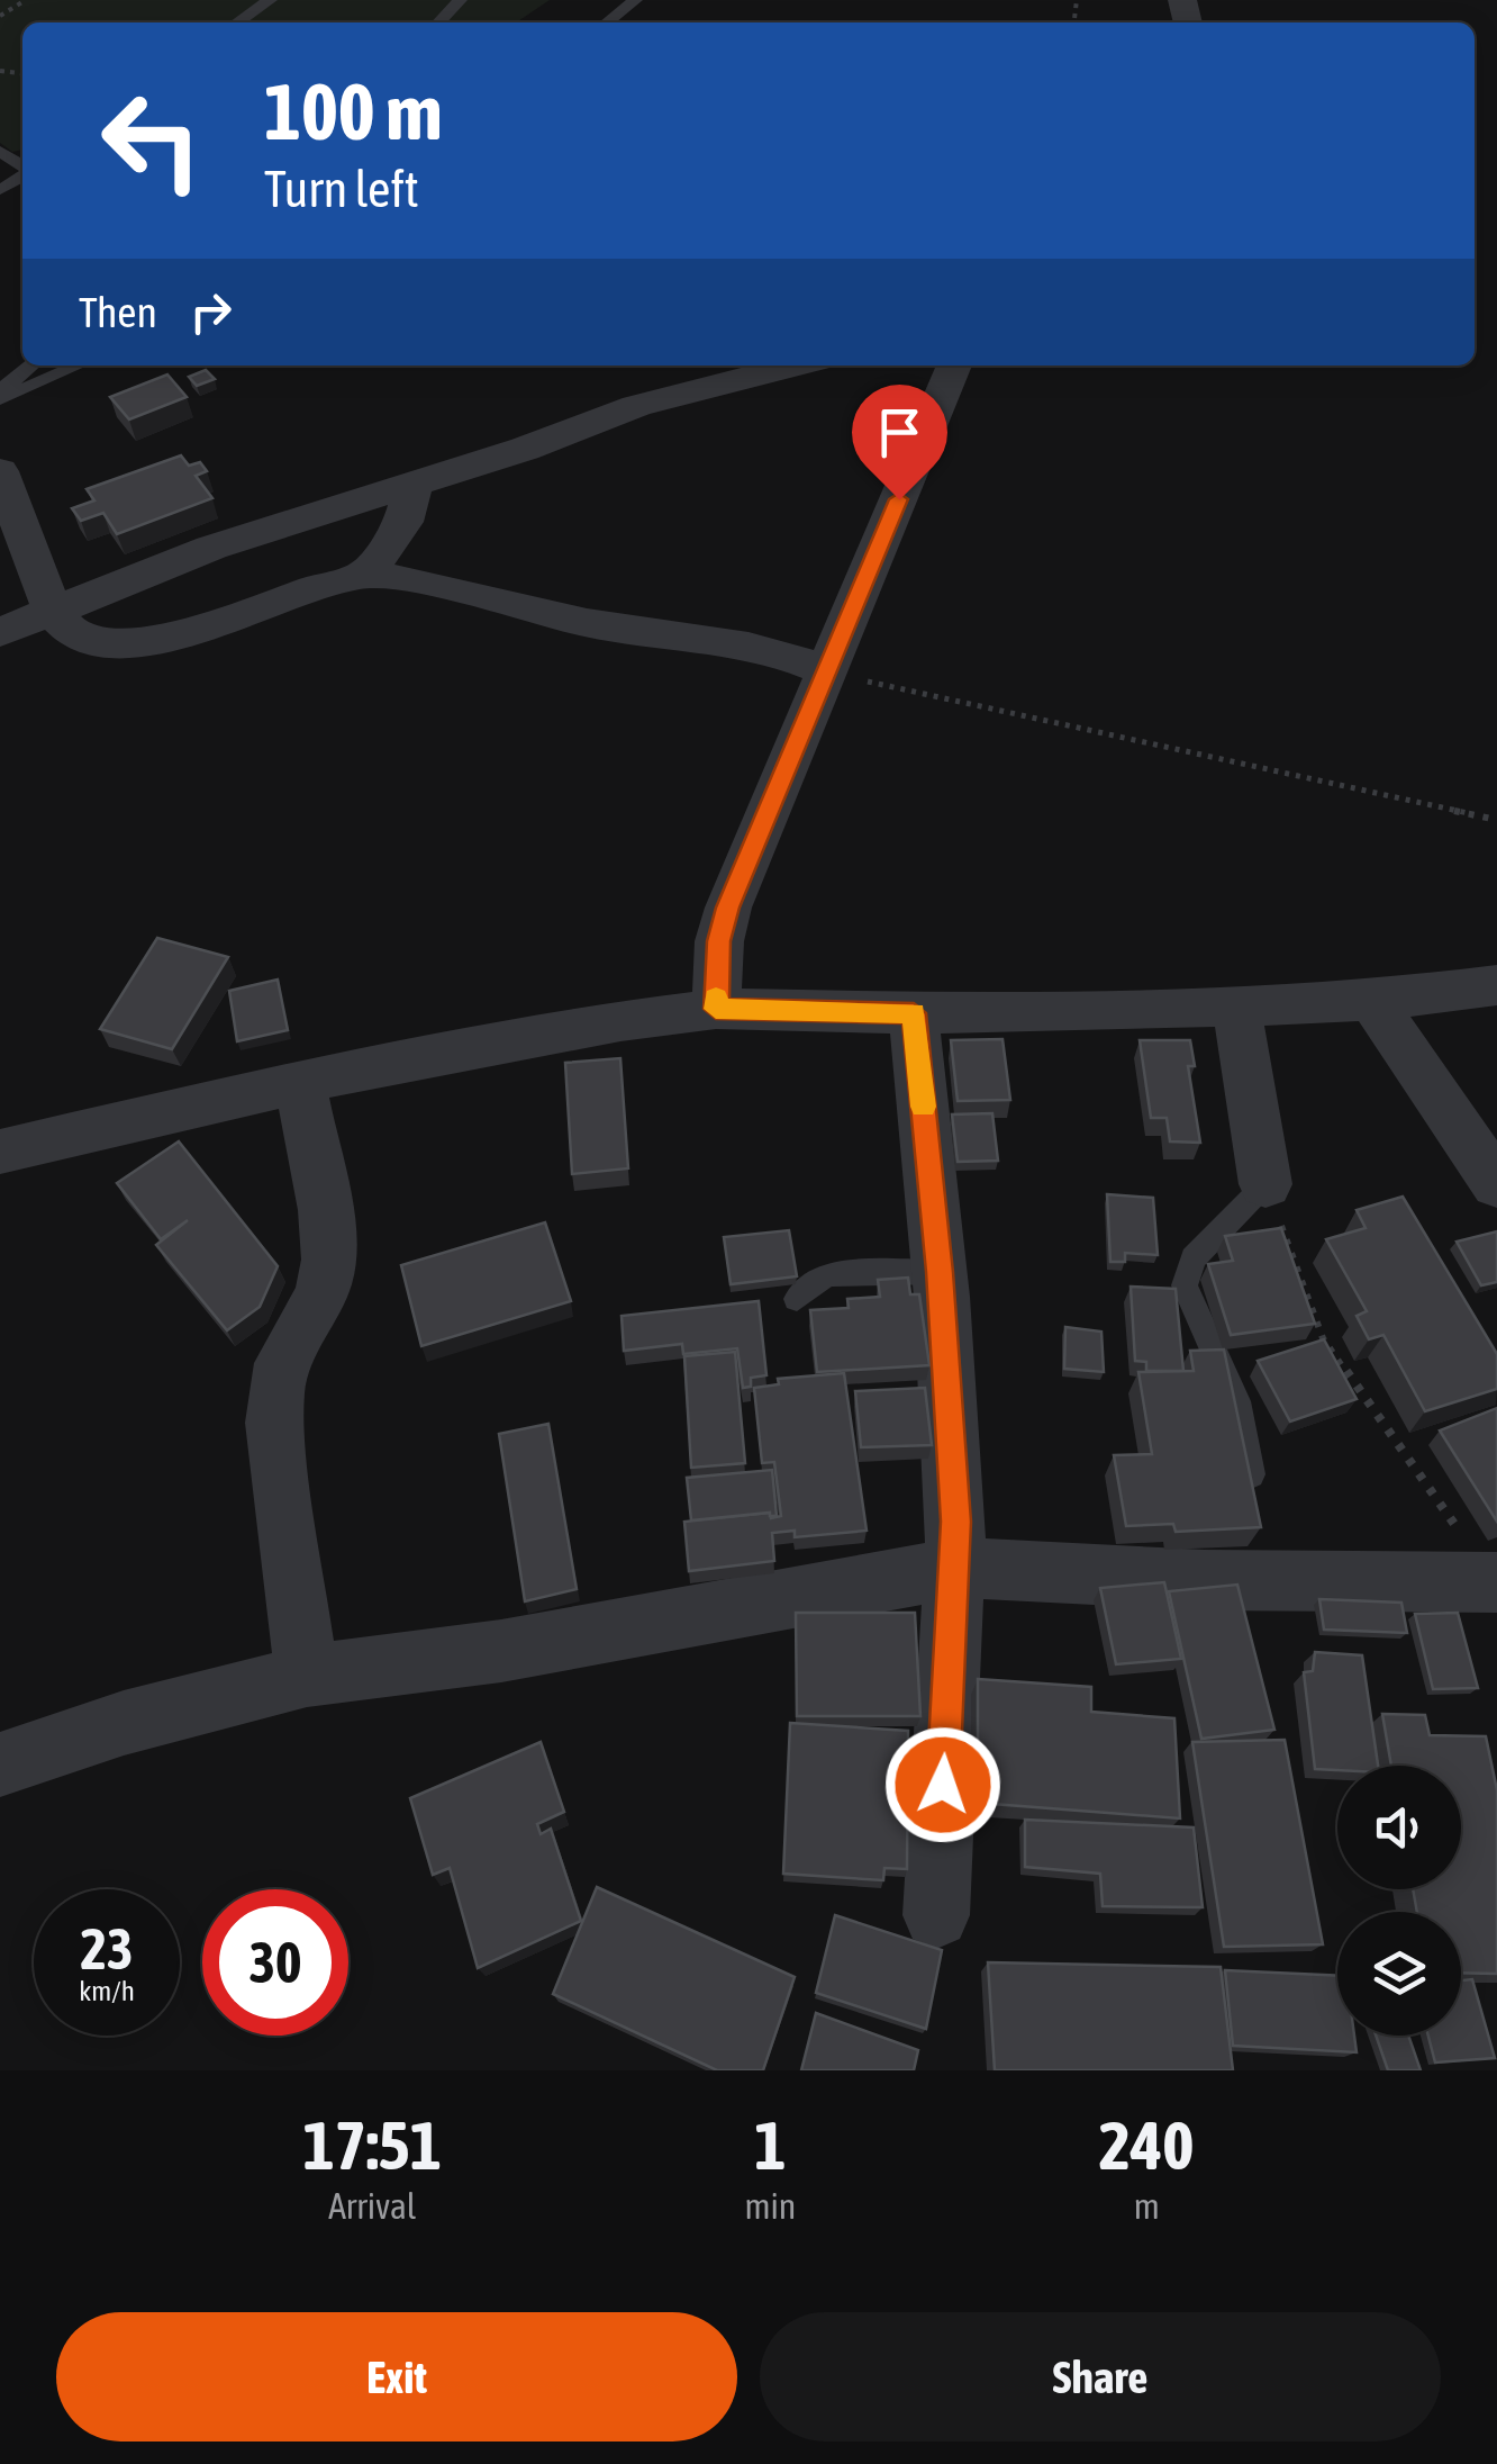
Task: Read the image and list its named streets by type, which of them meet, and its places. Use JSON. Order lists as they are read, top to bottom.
{
  "page": {
    "turn": ["100 m", "Turn left"],
    "then": "Then",
    "speed": "23 km/h",
    "limit": "30",
    "eta": [
      "17:51",
      "Arrival",
      "1",
      "min",
      "240",
      "m"
    ],
    "buttons": ["Exit", "Share"]
  }
}
